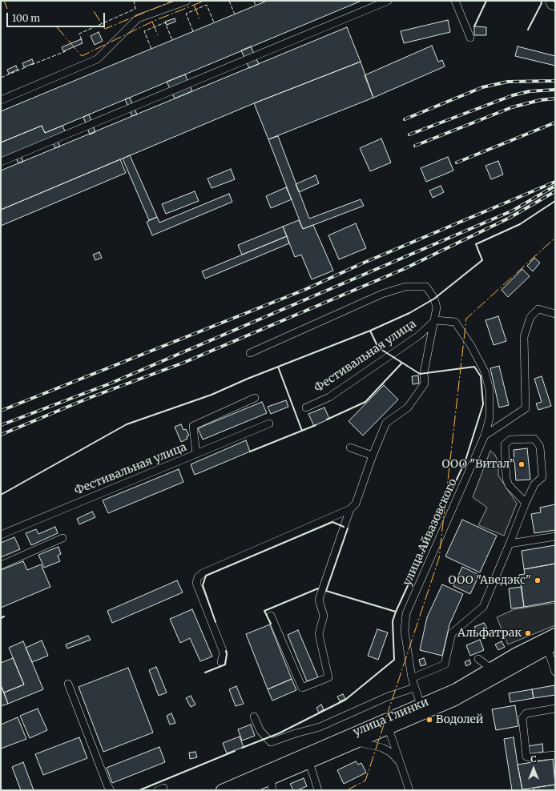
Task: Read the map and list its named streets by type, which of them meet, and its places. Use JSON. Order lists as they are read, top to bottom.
{
  "streets": {
    "highway": ["улица Глинки"],
    "street": ["Фестивальная улица", "улица Айвазовского"]
  },
  "crossings": [
    ["Фестивальная улица", "улица Айвазовского"],
    ["улица Айвазовского", "улица Глинки"]
  ],
  "places": [
    "ООО \"Витал\"",
    "ООО \"Аведэкс\"",
    "Альфатрак",
    "Водолей"
  ],
  "scale_bar": "100 m",
  "north": "top"
}
